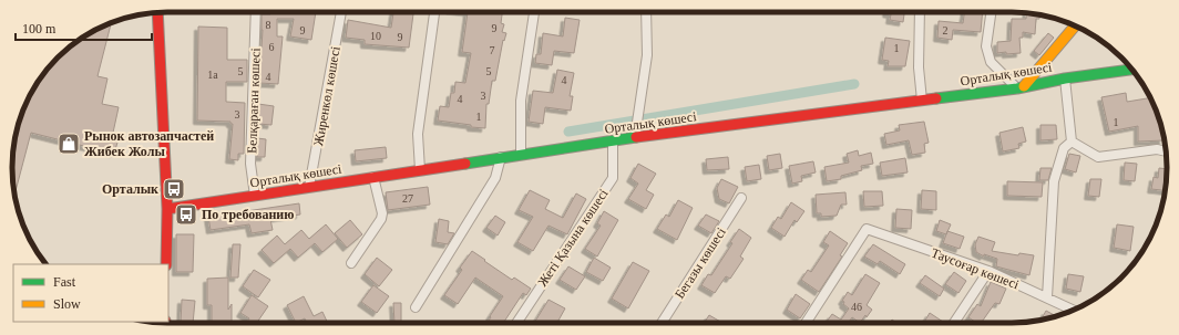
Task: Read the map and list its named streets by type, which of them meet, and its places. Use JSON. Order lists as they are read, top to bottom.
{
  "streets": {
    "main road": ["Орталық көшесі"],
    "street": [
      "Жиренкөл көшесі",
      "Белқараған көшесі",
      "Жеті Қазына көшесі",
      "Бегазы көшесі",
      "Тауcоғар көшесі"
    ]
  },
  "crossings": [
    ["Орталық көшесі", "Жиренкөл көшесі"],
    ["Орталық көшесі", "Белқараған көшесі"],
    ["Орталық көшесі", "Жеті Қазына көшесі"]
  ],
  "places": {
    "shop": ["Рынок автозапчастей Жибек Жолы"],
    "bus stop": ["Орталык", "По требованию"]
  },
  "house_numbers": [
    "8",
    "9",
    "9",
    "2",
    "10",
    "9",
    "6",
    "1",
    "7",
    "5",
    "5",
    "1а",
    "4",
    "4",
    "3",
    "4",
    "3",
    "1",
    "1",
    "27",
    "46"
  ],
  "legend": ["Fast", "Slow"],
  "scale_bar": "100 m"
}
